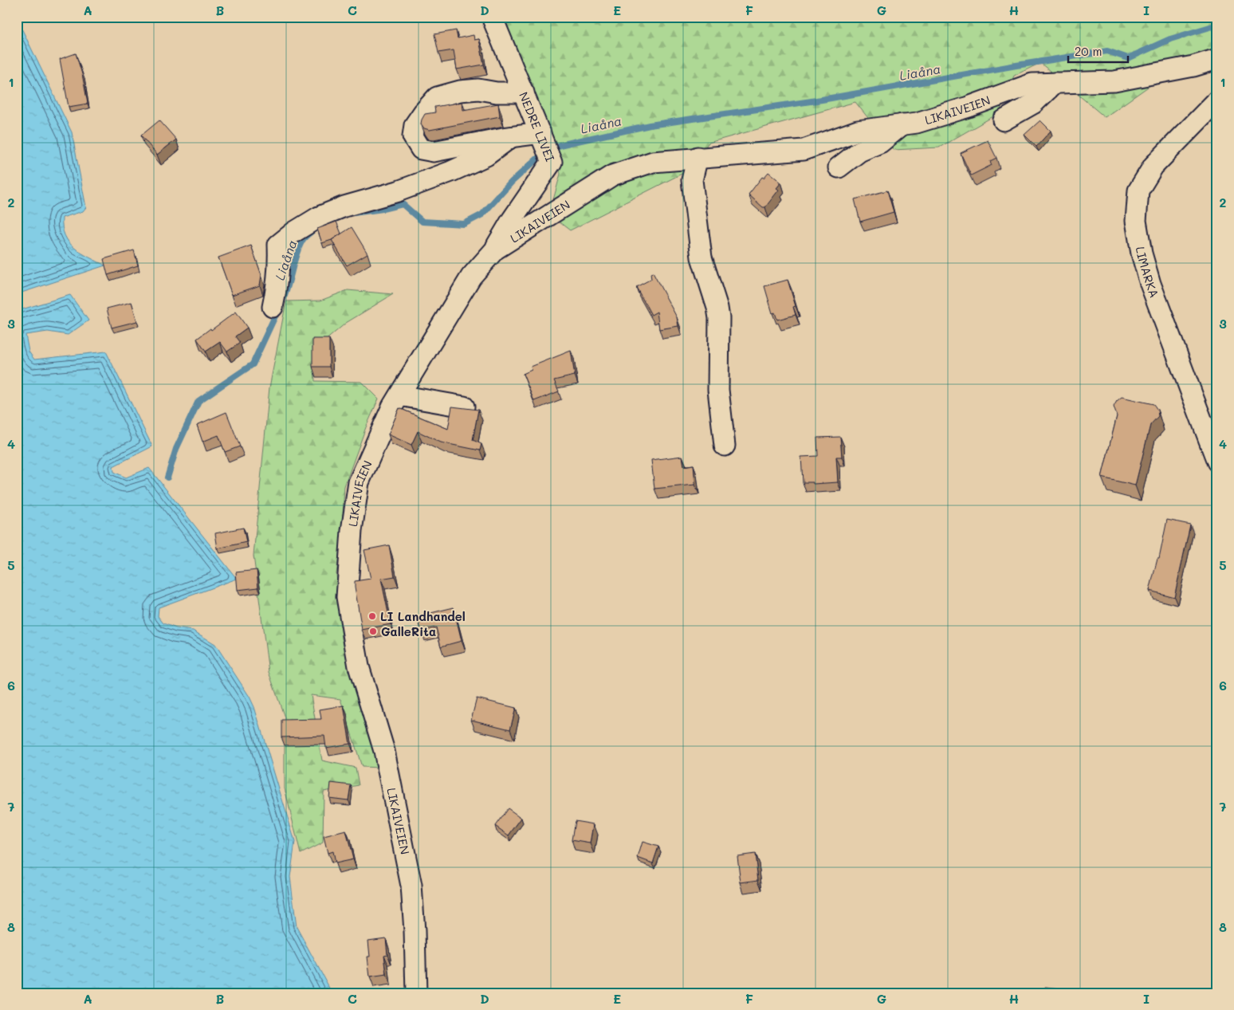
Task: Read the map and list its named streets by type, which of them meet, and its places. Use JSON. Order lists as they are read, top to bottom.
{
  "streets": {
    "street": ["LIKAIVEIEN", "NEDRE LIVEI", "LIMARKA"]
  },
  "crossings": [
    ["LIKAIVEIEN", "NEDRE LIVEI"]
  ],
  "water": ["Liaåna"],
  "places": ["LI Landhandel", "GalleRita"],
  "scale_bar": "20 m",
  "grid": {
    "columns": [
      "A",
      "B",
      "C",
      "D",
      "E",
      "F",
      "G",
      "H",
      "I"
    ],
    "rows": [
      "1",
      "2",
      "3",
      "4",
      "5",
      "6",
      "7",
      "8"
    ]
  }
}
